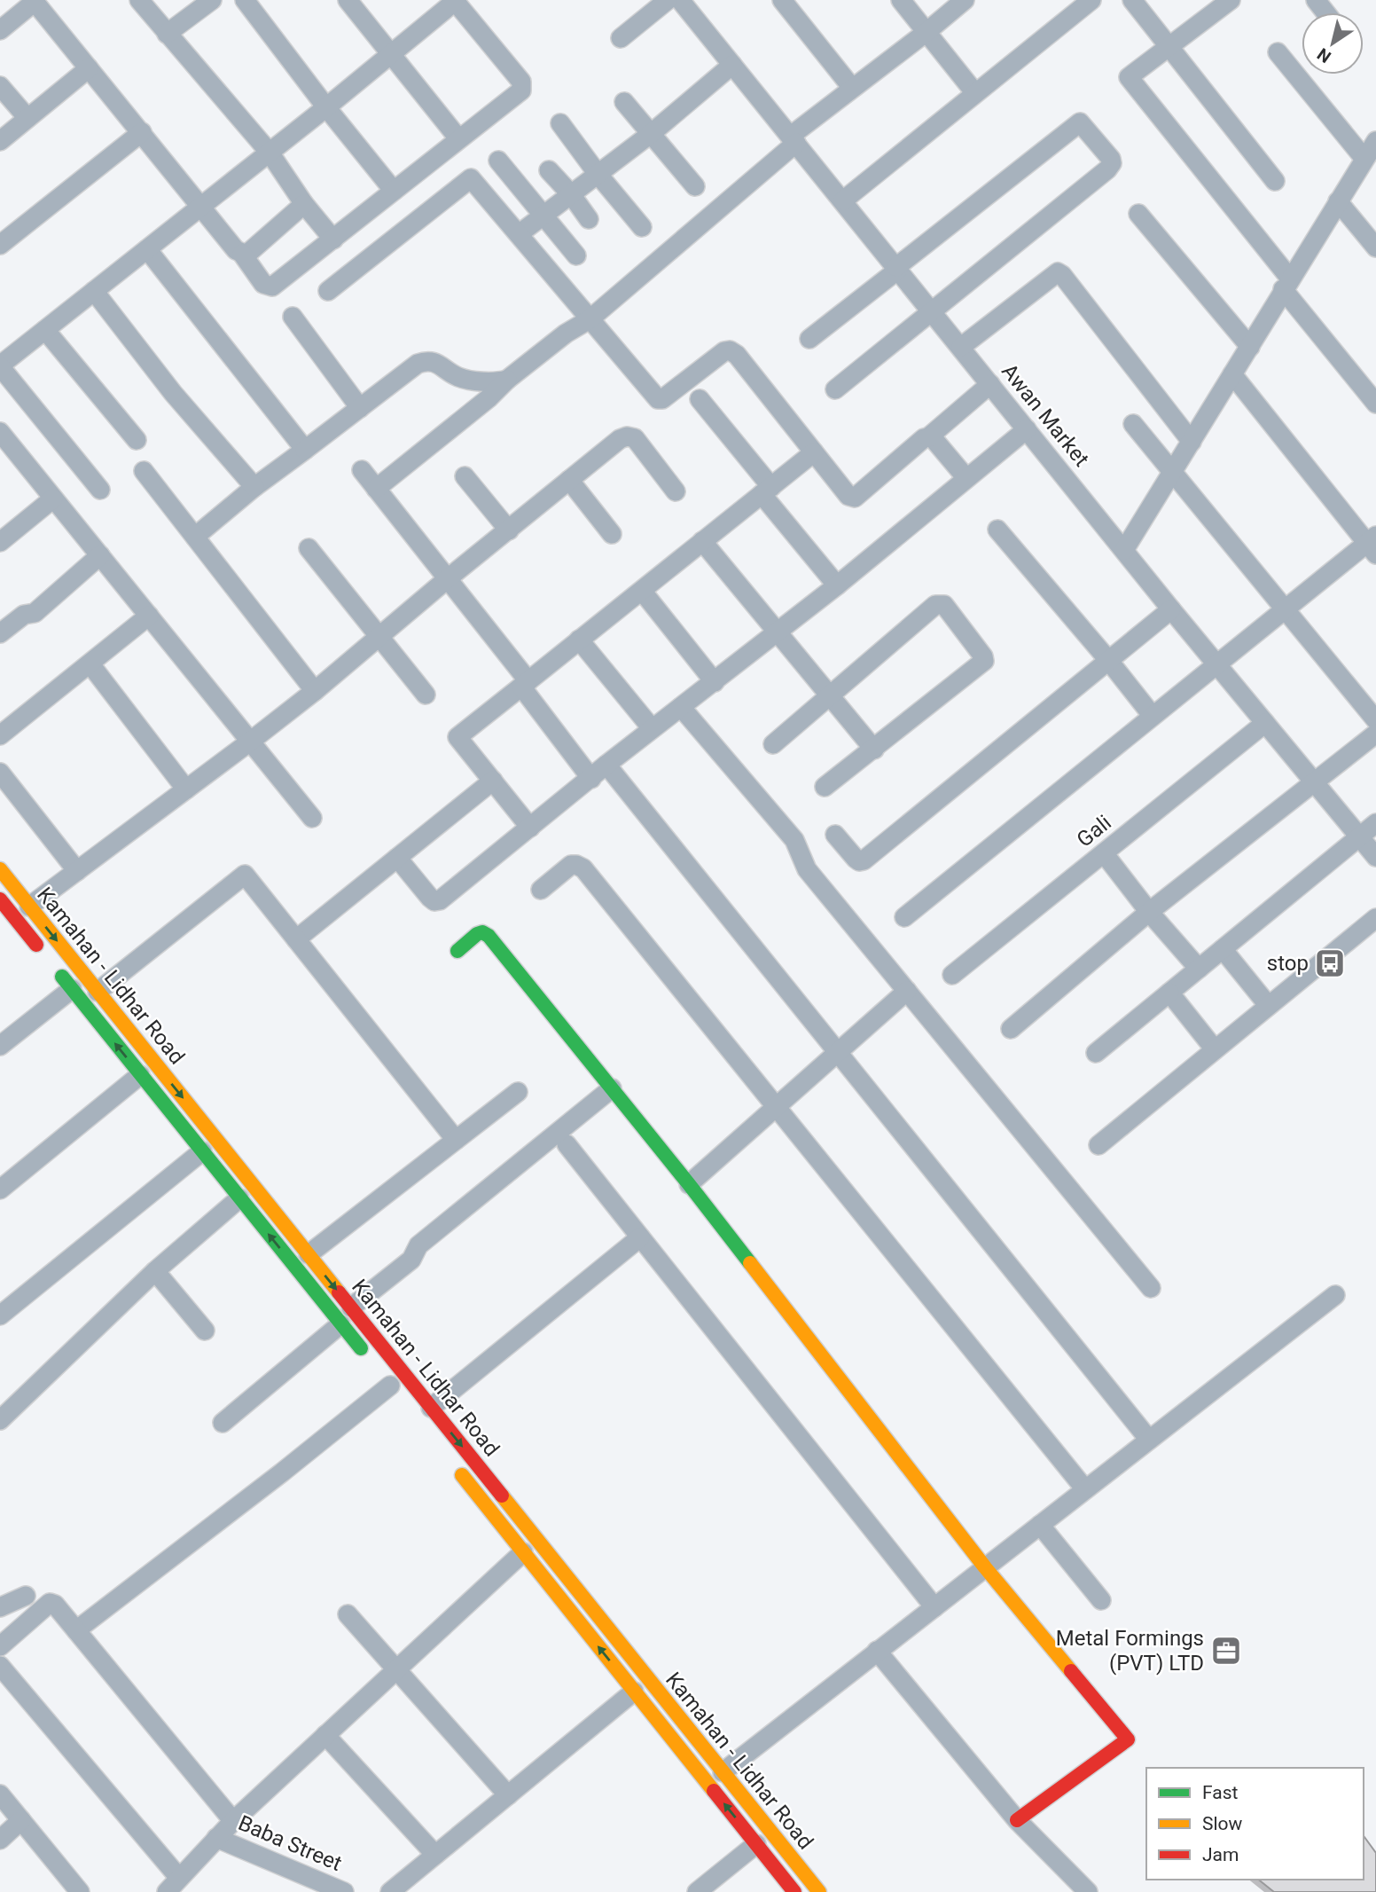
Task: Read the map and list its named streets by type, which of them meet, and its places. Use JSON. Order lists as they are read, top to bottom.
{
  "streets": {
    "main road": ["Kamahan - Lidhar Road"],
    "street": ["Awan Market", "Gali", "Baba Street"]
  },
  "crossings": [
    ["Awan Market", "Gali"]
  ],
  "places": {
    "bus stop": ["stop"],
    "office": ["Metal Formings (PVT) LTD"]
  },
  "legend": ["Fast", "Slow", "Jam"],
  "north": "bottom left"
}
